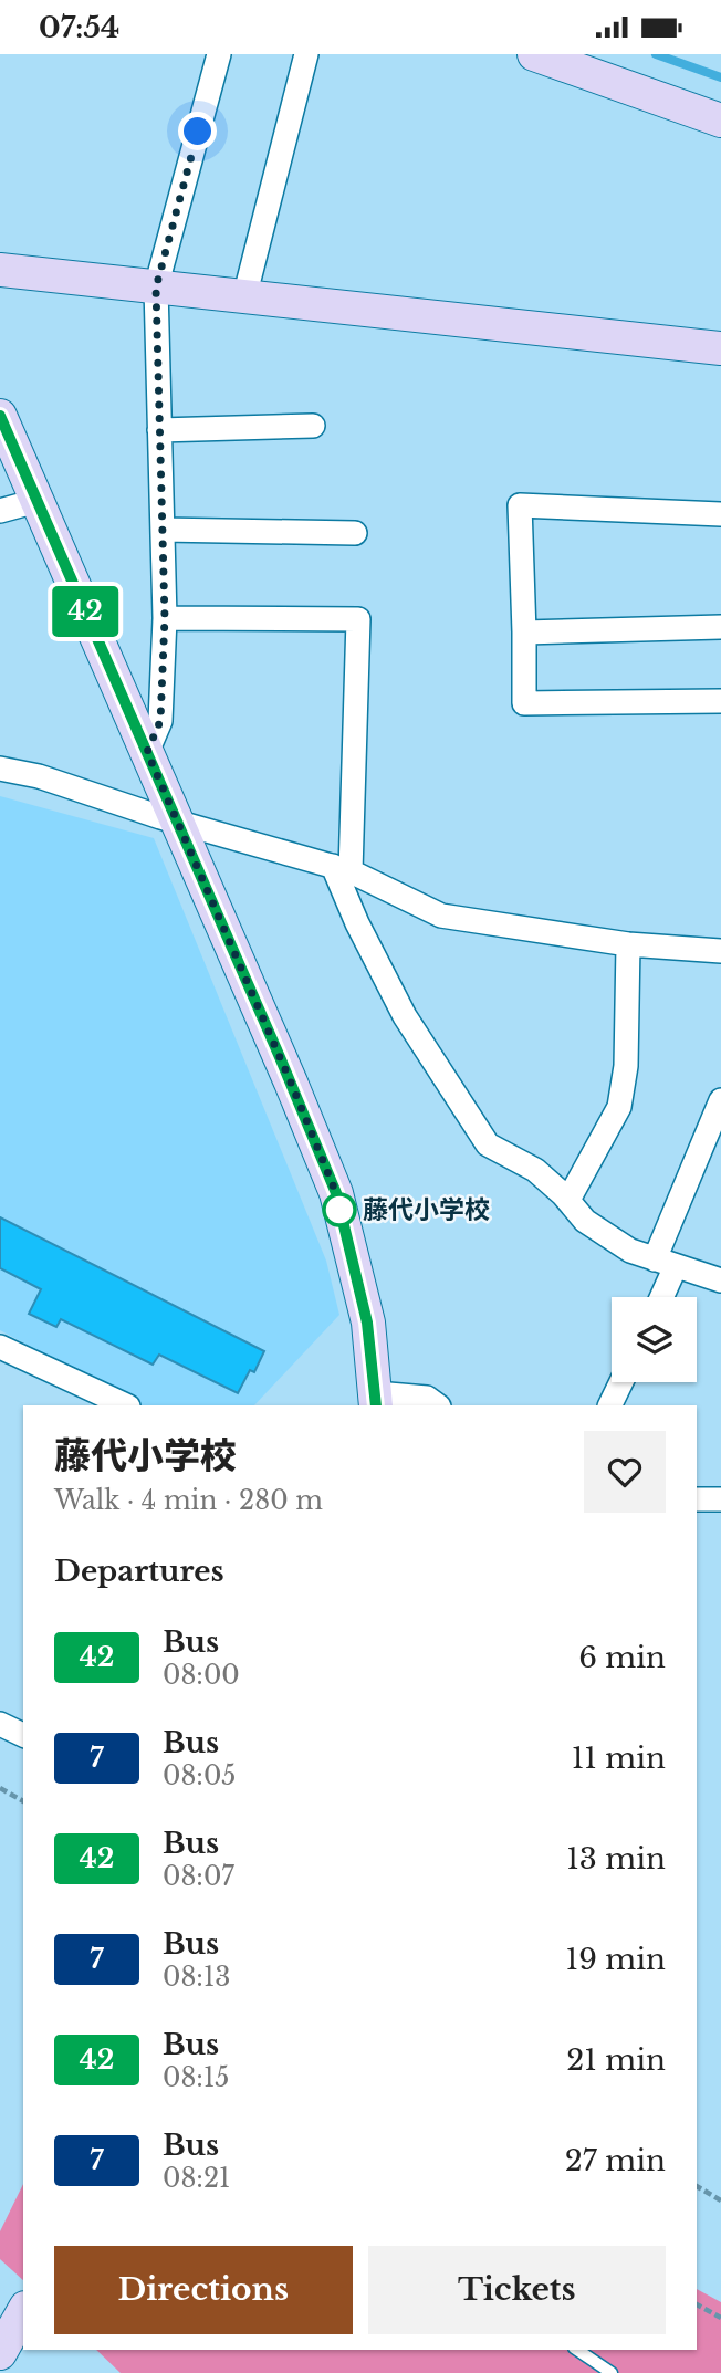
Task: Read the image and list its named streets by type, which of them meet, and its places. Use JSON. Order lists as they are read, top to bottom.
{
  "places": ["藤代小学校"],
  "lines": ["bus line 42"],
  "page": {
    "status": "07:54",
    "on_map": "42",
    "heading": [
      ["藤代小学校", "Walk · 4 min · 280 m"],
      "Departures"
    ],
    "list": [
      {
        "mark": "42",
        "name": "Bus",
        "note": "08:00",
        "value": "6 min"
      },
      {
        "mark": "7",
        "name": "Bus",
        "note": "08:05",
        "value": "11 min"
      },
      {
        "mark": "42",
        "name": "Bus",
        "note": "08:07",
        "value": "13 min"
      },
      {
        "mark": "7",
        "name": "Bus",
        "note": "08:13",
        "value": "19 min"
      },
      {
        "mark": "42",
        "name": "Bus",
        "note": "08:15",
        "value": "21 min"
      },
      {
        "mark": "7",
        "name": "Bus",
        "note": "08:21",
        "value": "27 min"
      }
    ],
    "buttons": ["Directions", "Tickets"]
  }
}
